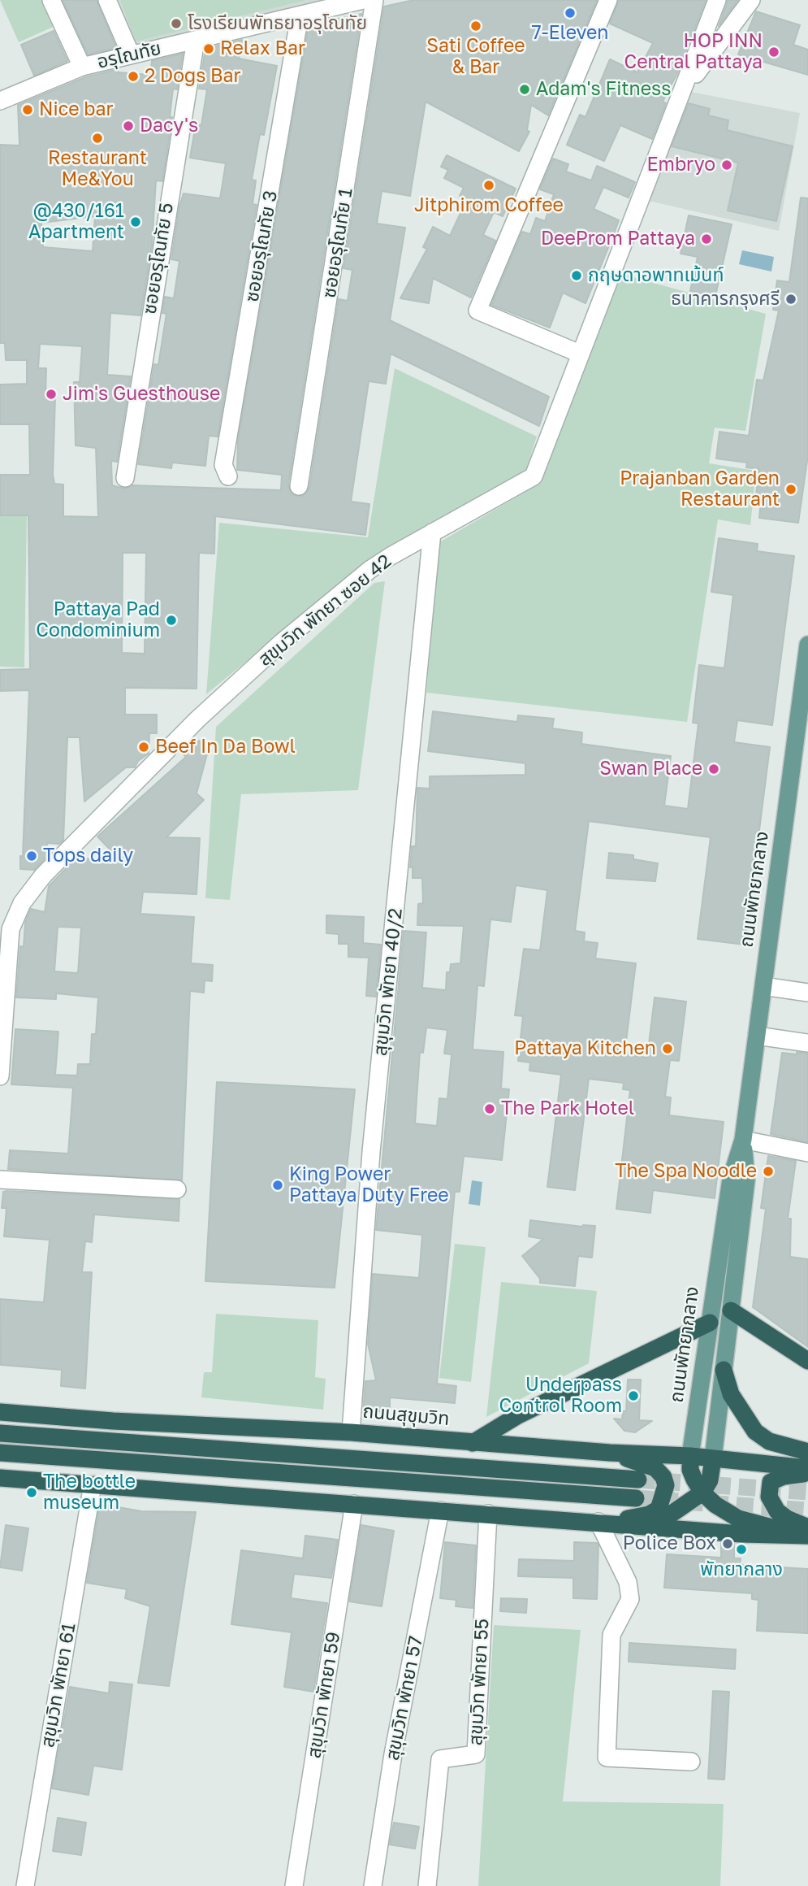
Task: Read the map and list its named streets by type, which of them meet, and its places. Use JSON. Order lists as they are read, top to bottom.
{
  "streets": {
    "highway": ["ถนนสุขุมวิท"],
    "main road": ["ถนนพัทยากลาง"],
    "street": [
      "อรุโณทัย",
      "ซอยอรุโณทัย 1",
      "ซอยอรุโณทัย 3",
      "ซอยอรุโณทัย 5",
      "สุขุมวิท พัทยา ซอย 42",
      "สุขุมวิท พัทยา 40/2",
      "สุขุมวิท พัทยา 55",
      "สุขุมวิท พัทยา 61",
      "สุขุมวิท พัทยา 59",
      "สุขุมวิท พัทยา 57"
    ]
  },
  "crossings": [
    ["อรุโณทัย", "ซอยอรุโณทัย 3"],
    ["อรุโณทัย", "ซอยอรุโณทัย 5"],
    ["สุขุมวิท พัทยา ซอย 42", "สุขุมวิท พัทยา 40/2"],
    ["ถนนพัทยากลาง", "ถนนสุขุมวิท"],
    ["สุขุมวิท พัทยา 40/2", "ถนนสุขุมวิท"]
  ],
  "places": [
    "7-Eleven",
    "โรงเรียนพัทธยาอรุโณทัย",
    "Sati Coffee & Bar",
    "Relax Bar",
    "HOP INN Central Pattaya",
    "2 Dogs Bar",
    "Adam's Fitness",
    "Nice bar",
    "Dacy's",
    "Restaurant Me&You",
    "Embryo",
    "Jitphirom Coffee",
    "@430/161 Apartment",
    "DeeProm Pattaya",
    "กฤษดาอพาทเม้นท์",
    "ธนาคารกรุงศรี",
    "Jim's Guesthouse",
    "Prajanban Garden Restaurant",
    "Pattaya Pad Condominium",
    "Beef In Da Bowl",
    "Swan Place",
    "Tops daily",
    "Pattaya Kitchen",
    "The Park Hotel",
    "The Spa Noodle",
    "King Power Pattaya Duty Free",
    "Underpass Control Room",
    "The bottle museum",
    "Police Box",
    "พัทยากลาง"
  ]
}
